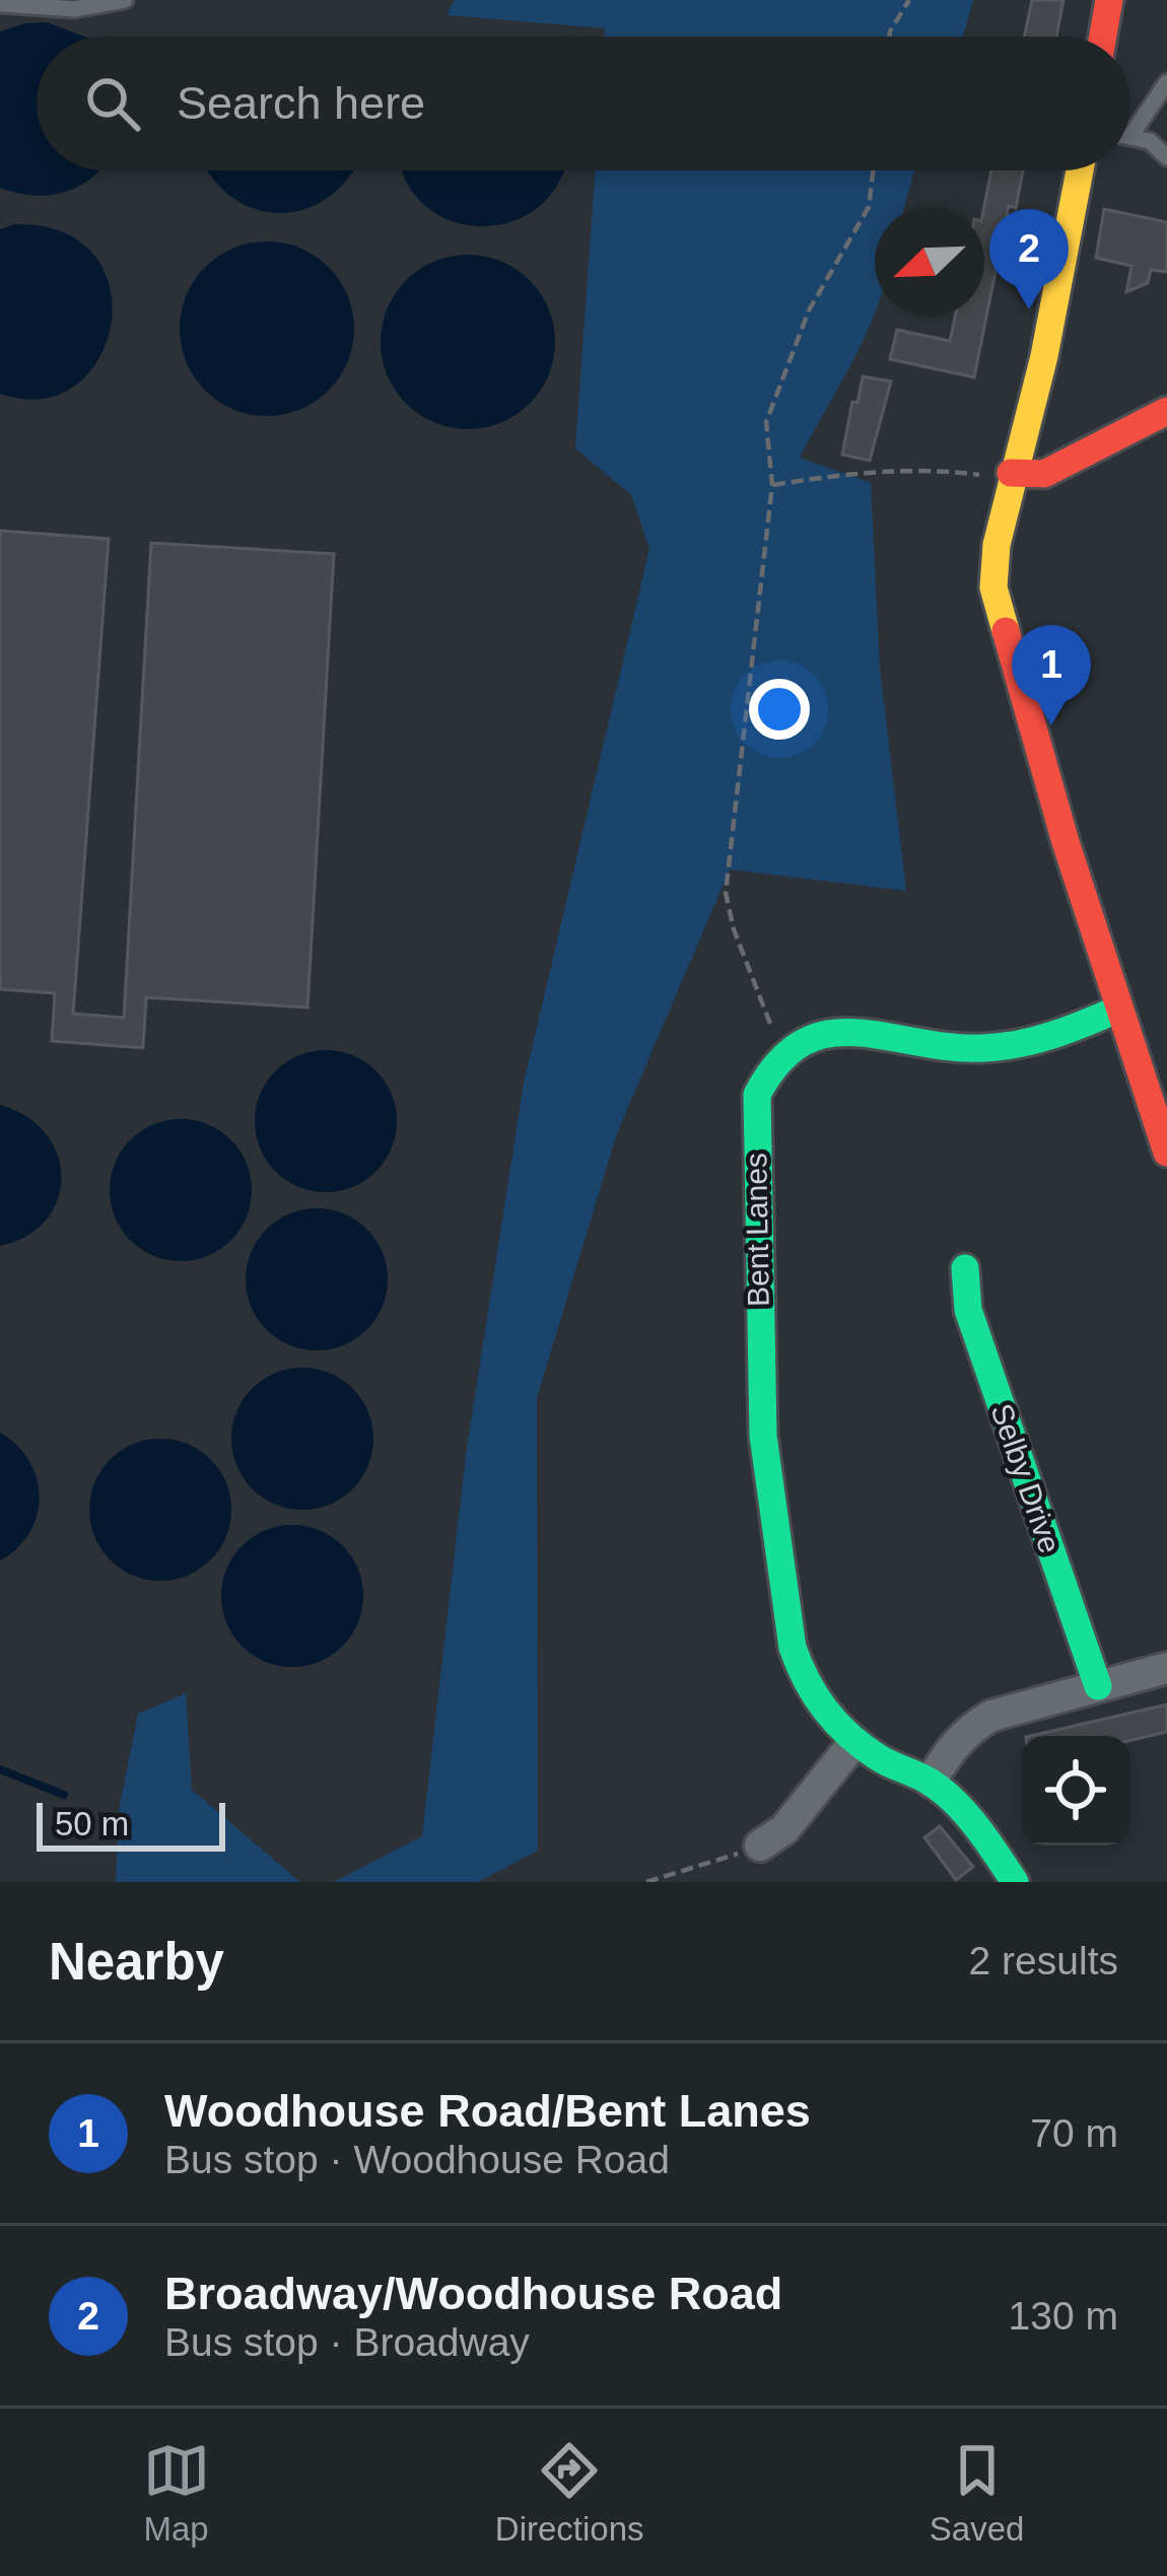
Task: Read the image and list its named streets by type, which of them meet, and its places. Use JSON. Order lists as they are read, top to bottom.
{
  "streets": {
    "street": ["Bent Lanes", "Selby Drive"]
  },
  "scale_bar": "50 m",
  "north": "bottom left",
  "page": {
    "search": "Search here",
    "pins": ["2", "1"],
    "scale": "50 m",
    "heading": ["Nearby", "2 results"],
    "list": [
      {
        "mark": "1",
        "name": "Woodhouse Road/Bent Lanes",
        "note": "Bus stop · Woodhouse Road",
        "value": "70 m"
      },
      {
        "mark": "2",
        "name": "Broadway/Woodhouse Road",
        "note": "Bus stop · Broadway",
        "value": "130 m"
      }
    ],
    "nav": ["Map", "Directions", "Saved"]
  }
}
